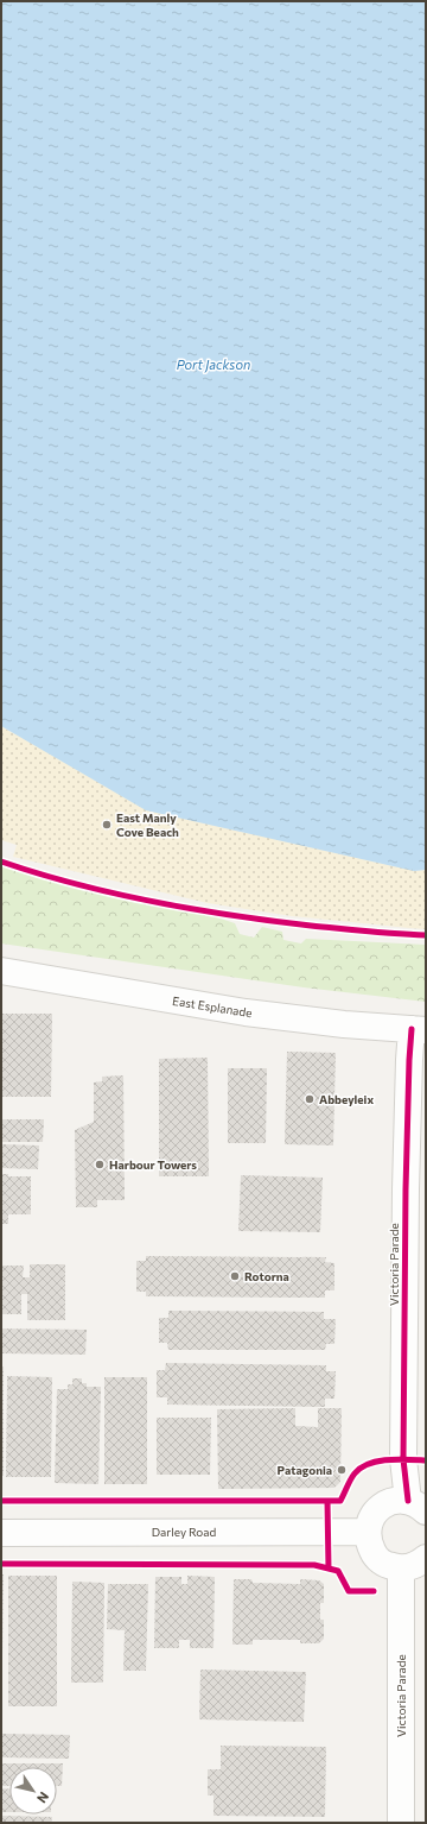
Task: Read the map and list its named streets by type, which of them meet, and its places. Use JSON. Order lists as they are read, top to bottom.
{
  "streets": {
    "street": ["East Esplanade", "Victoria Parade", "Darley Road"]
  },
  "crossings": [
    ["East Esplanade", "Victoria Parade"]
  ],
  "water": ["Port Jackson"],
  "places": [
    "East Manly Cove Beach",
    "Abbeyleix",
    "Harbour Towers",
    "Rotorna",
    "Patagonia"
  ],
  "north": "bottom right"
}
